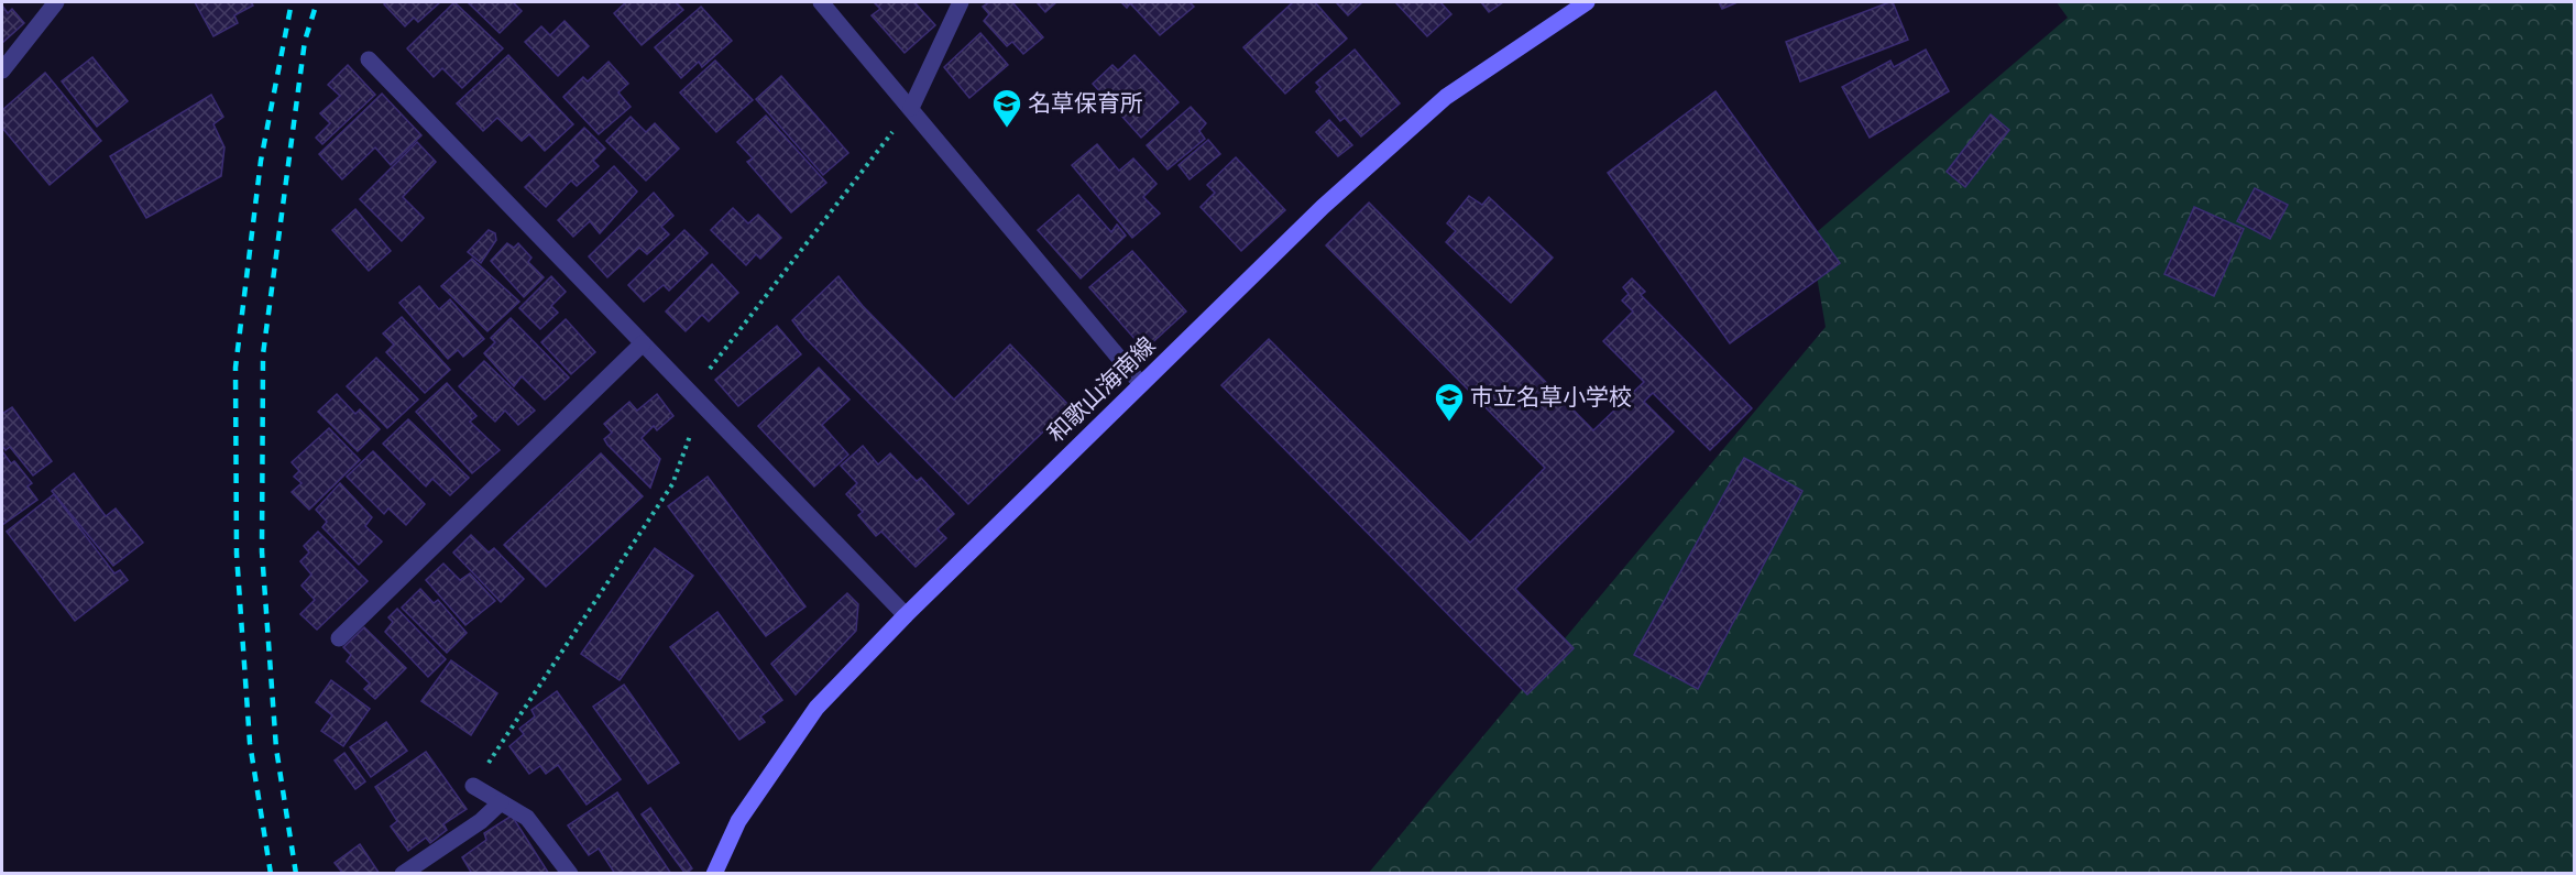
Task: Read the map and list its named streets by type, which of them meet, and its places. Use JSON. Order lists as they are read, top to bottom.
{
  "streets": {
    "main road": ["和歌山海南線"]
  },
  "places": {
    "school or university": ["名草保育所", "市立名草小学校"]
  }
}
